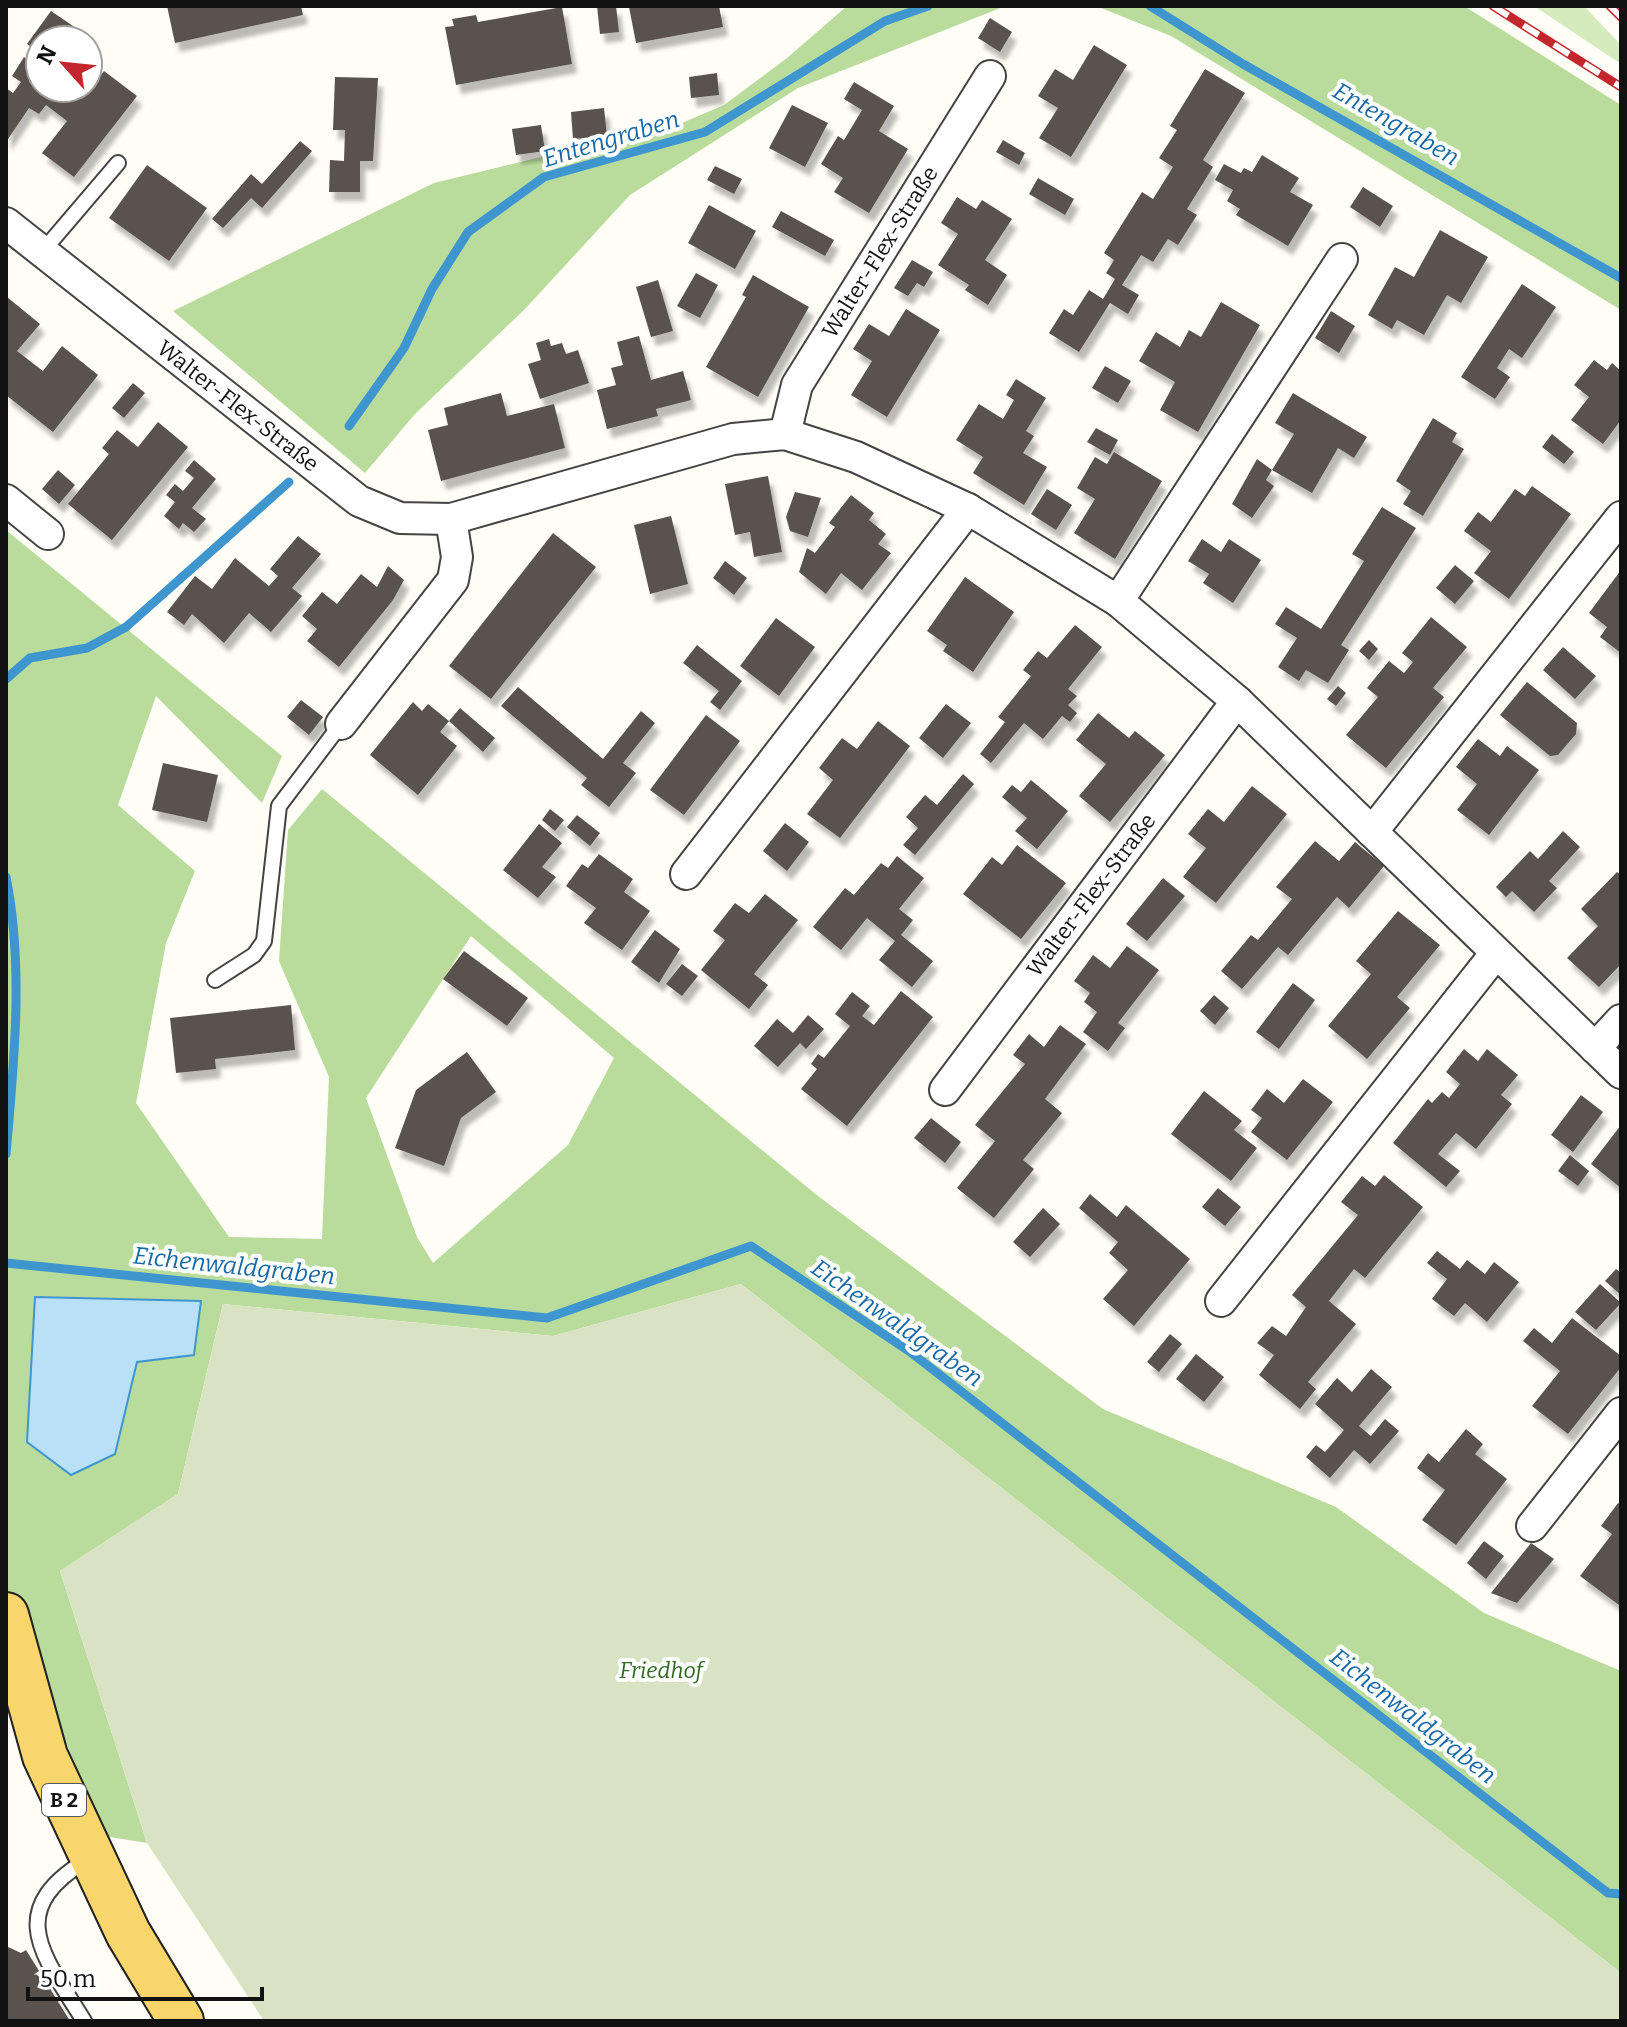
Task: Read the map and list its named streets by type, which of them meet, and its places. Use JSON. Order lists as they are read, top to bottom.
{
  "streets": {
    "main road": ["B 2"],
    "street": ["Walter-Flex-Straße"]
  },
  "water": ["Entengraben", "Eichenwaldgraben"],
  "parks": ["Friedhof"],
  "scale_bar": "50 m",
  "north": "top left"
}
